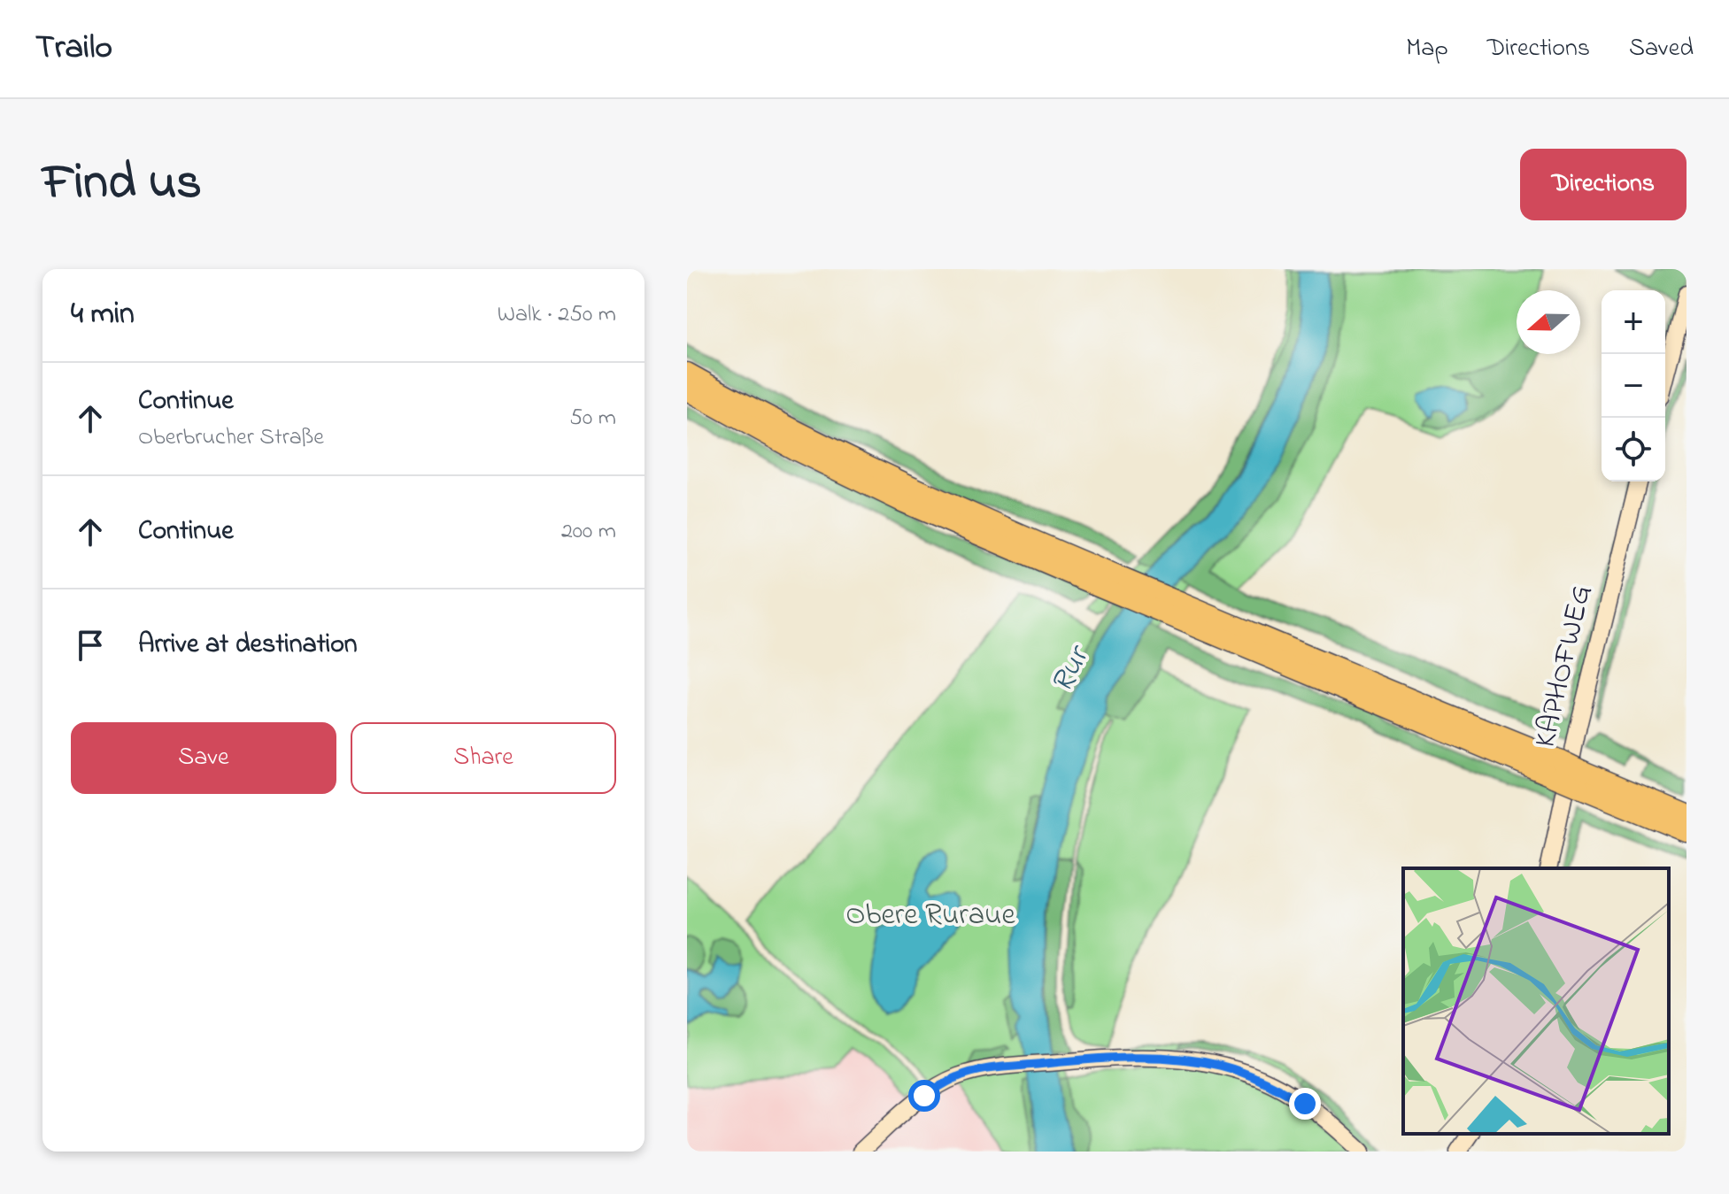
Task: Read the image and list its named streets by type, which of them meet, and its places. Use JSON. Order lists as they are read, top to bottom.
{
  "streets": {
    "main road": ["KAPHOFWEG"]
  },
  "water": ["Rur"],
  "parks": ["Obere Ruraue"],
  "north": "left",
  "page": {
    "header": "Trailo",
    "nav": ["Map", "Directions", "Saved"],
    "title": "Find us",
    "buttons": [
      "Directions",
      ["Save", "Share"]
    ],
    "heading": ["4 min", "Walk · 250 m"],
    "map_buttons": ["+", "−"],
    "list": [
      ["Continue", "Oberbrucher Straße", "50 m"],
      ["Continue", "200 m"],
      "Arrive at destination"
    ]
  }
}
